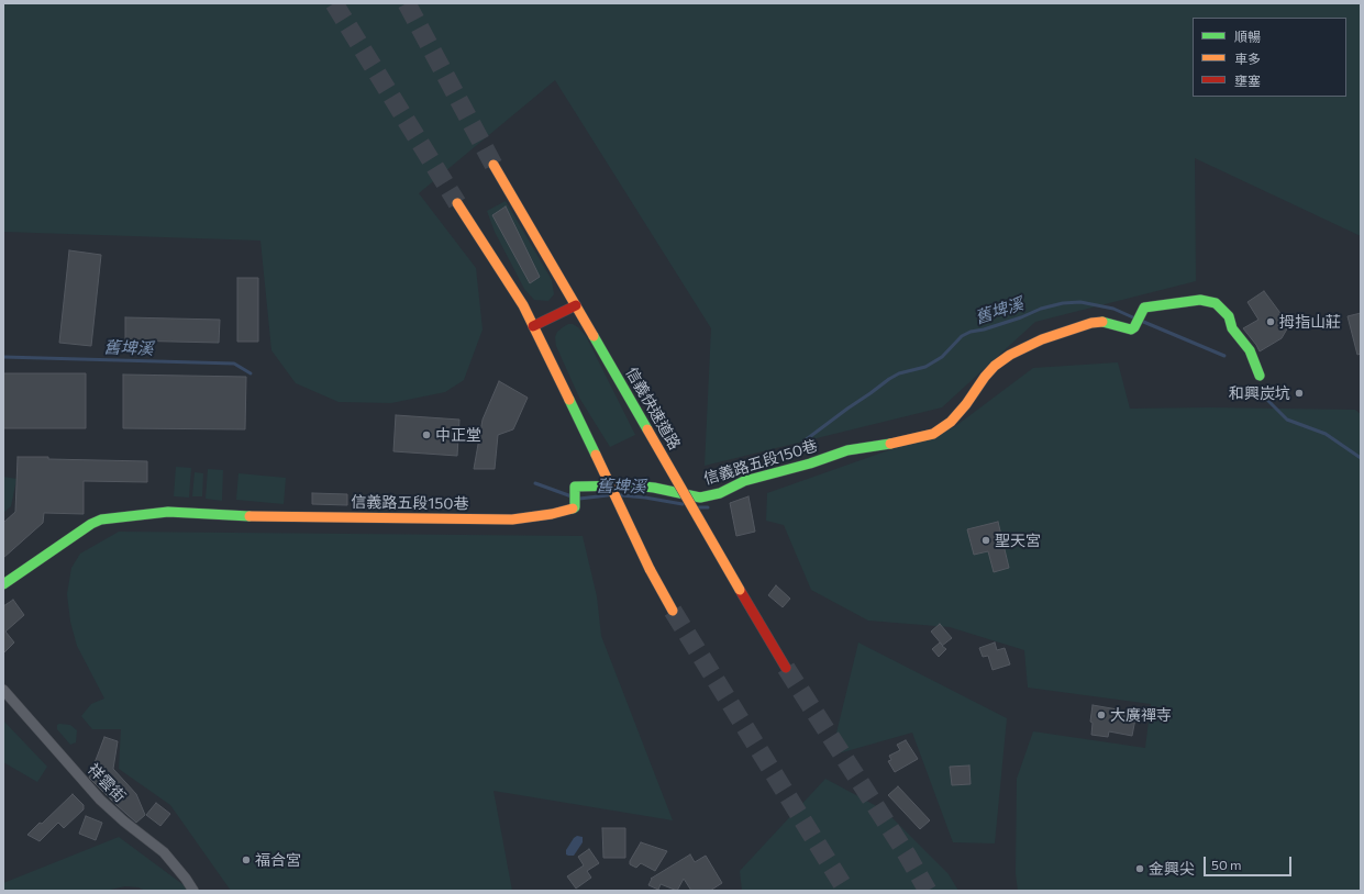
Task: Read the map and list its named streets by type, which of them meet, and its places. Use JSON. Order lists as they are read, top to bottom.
{
  "streets": {
    "main road": ["信義快速道路", "信義路五段150巷"],
    "street": ["祥雲街"]
  },
  "water": ["舊埤溪"],
  "places": [
    "拇指山莊",
    "和興炭坑",
    "中正堂",
    "聖天宮",
    "大廣禪寺",
    "福合宮",
    "金興尖"
  ],
  "legend": ["順暢", "車多", "壅塞"],
  "scale_bar": "50 m"
}
